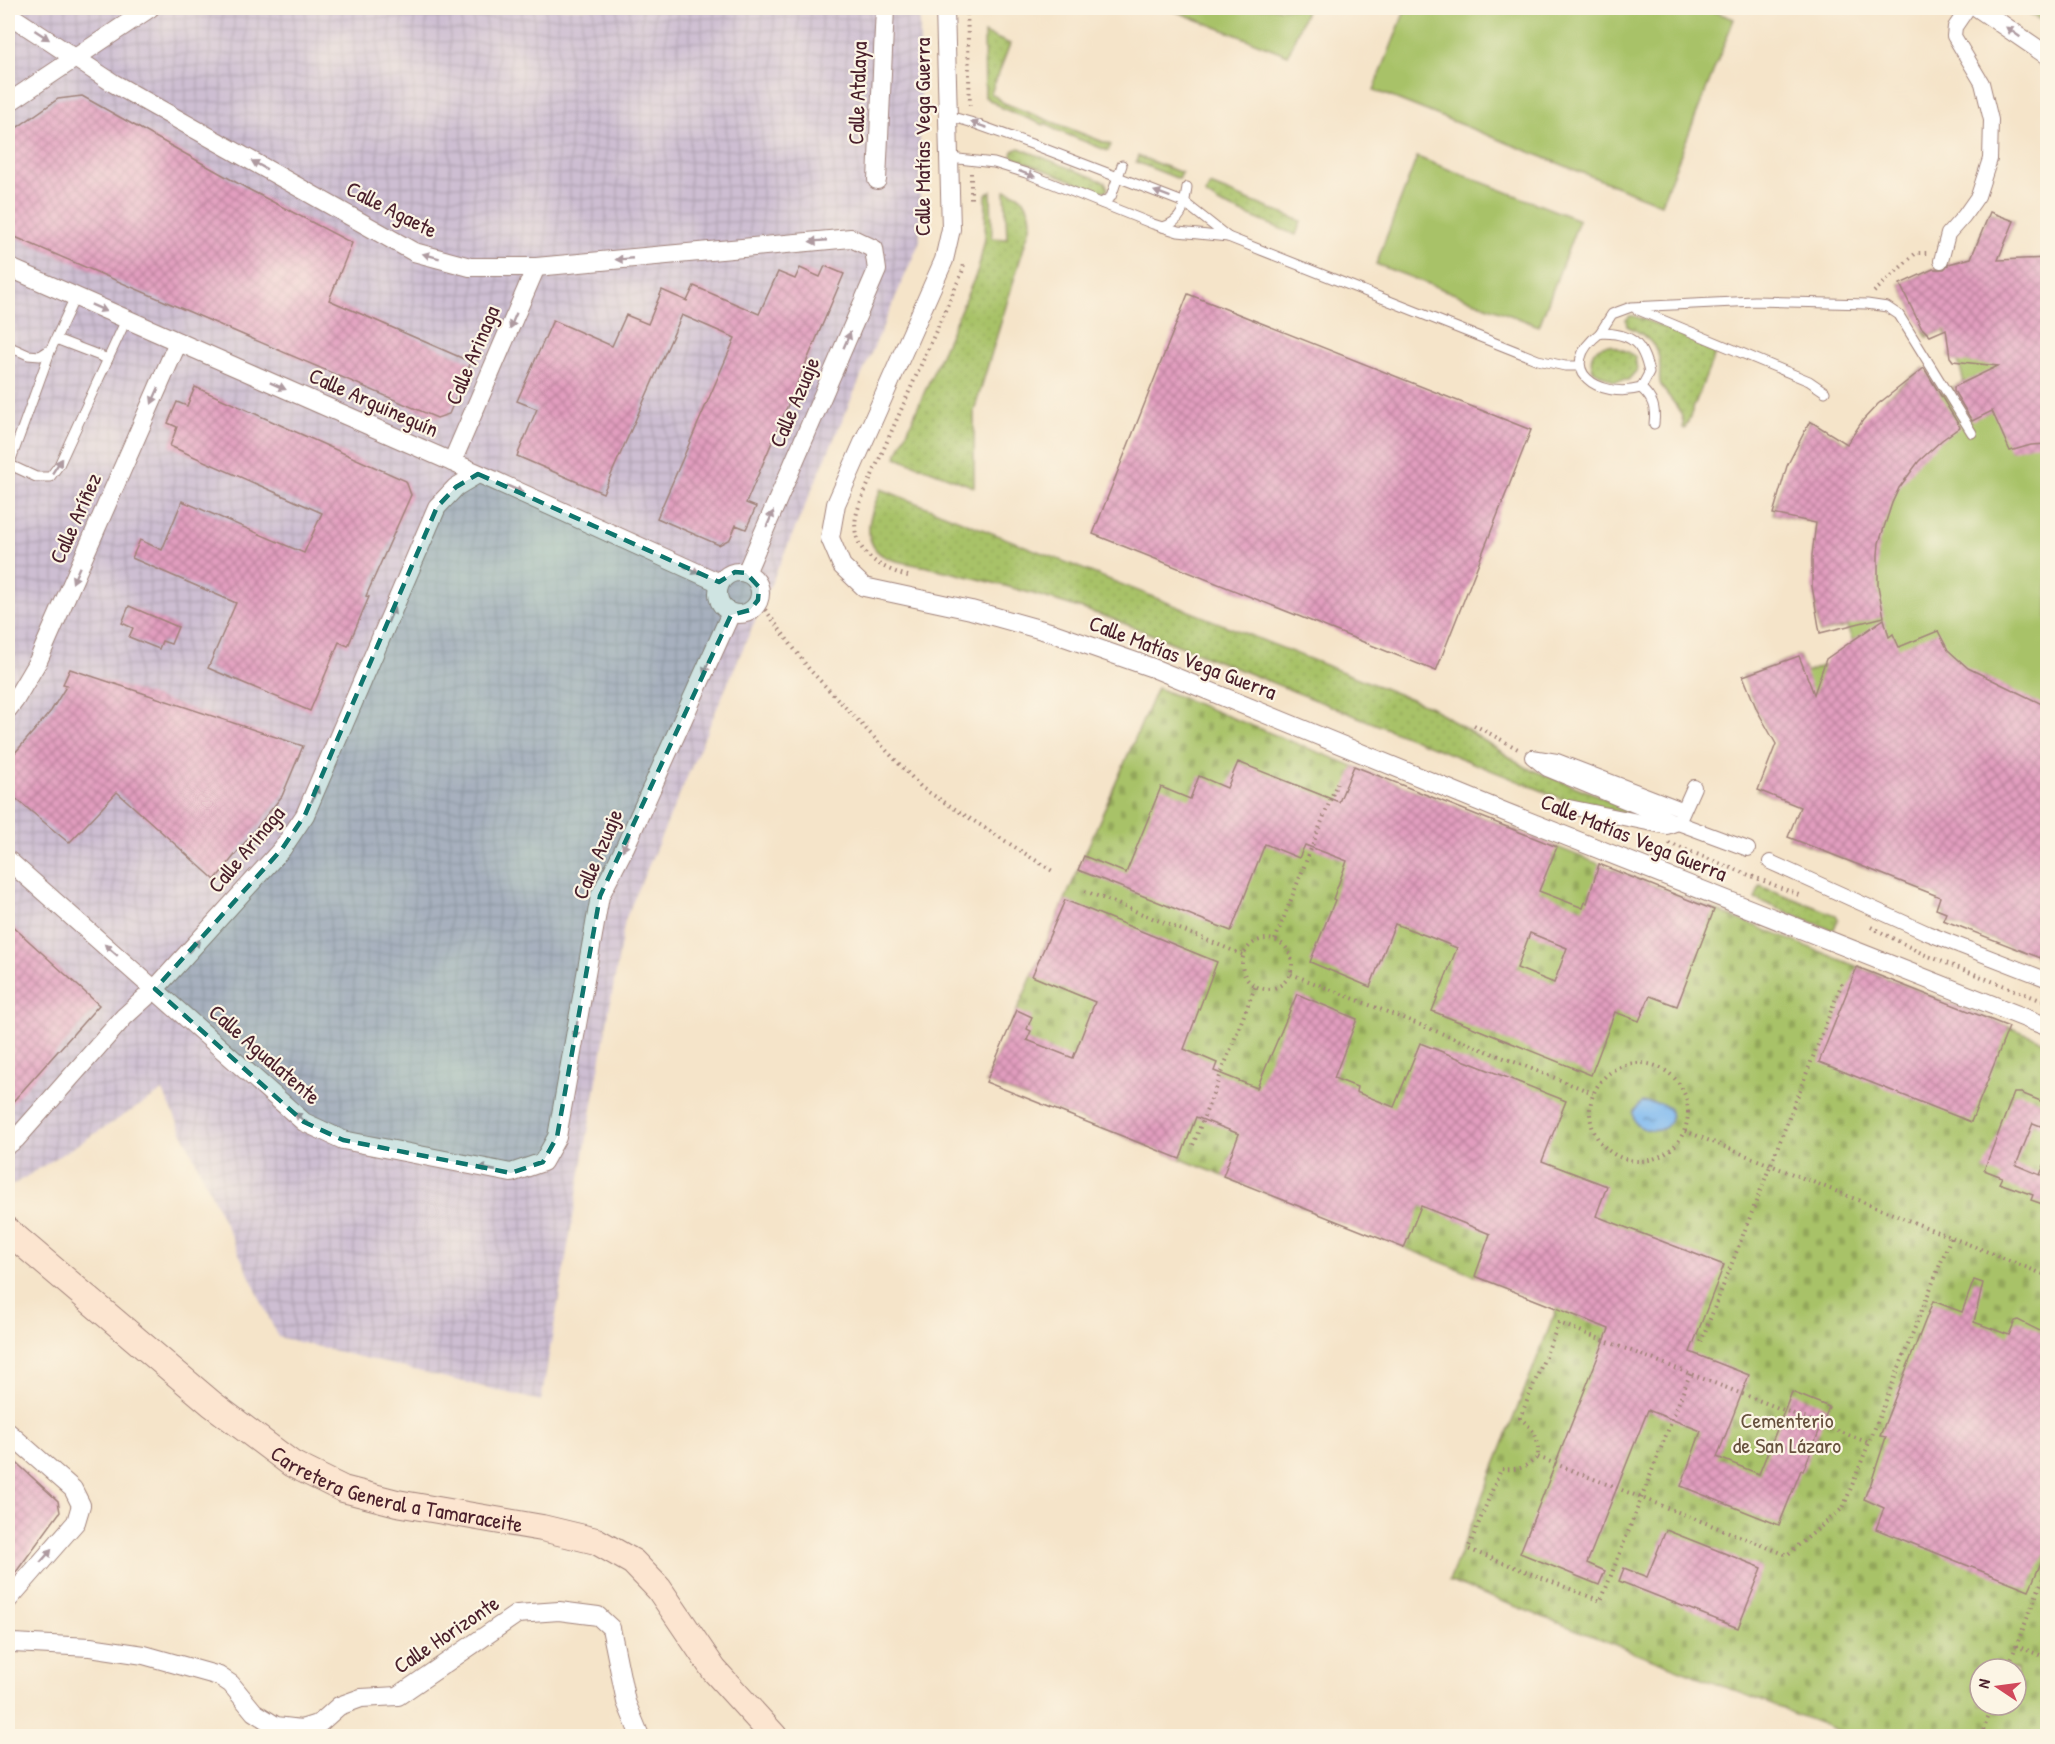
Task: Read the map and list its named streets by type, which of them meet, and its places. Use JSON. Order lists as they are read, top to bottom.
{
  "streets": {
    "main road": ["Carretera General a Tamaraceite"],
    "street": [
      "Calle Atalaya",
      "Calle Matías Vega Guerra",
      "Calle Agaete",
      "Calle Arinaga",
      "Calle Arguineguín",
      "Calle Azuaje",
      "Calle Aríñez",
      "Calle Agualatente",
      "Calle Horizonte"
    ]
  },
  "crossings": [
    ["Calle Agaete", "Calle Arinaga"],
    ["Calle Agaete", "Calle Azuaje"],
    ["Calle Arinaga", "Calle Arguineguín"],
    ["Calle Arinaga", "Calle Agualatente"],
    ["Calle Arguineguín", "Calle Azuaje"],
    ["Calle Arguineguín", "Calle Aríñez"],
    ["Calle Azuaje", "Calle Agualatente"]
  ],
  "one_way": ["Calle Arguineguín", "Calle Aríñez", "Calle Agualatente"],
  "parks": ["Cementerio de San Lázaro"],
  "north": "left"
}
